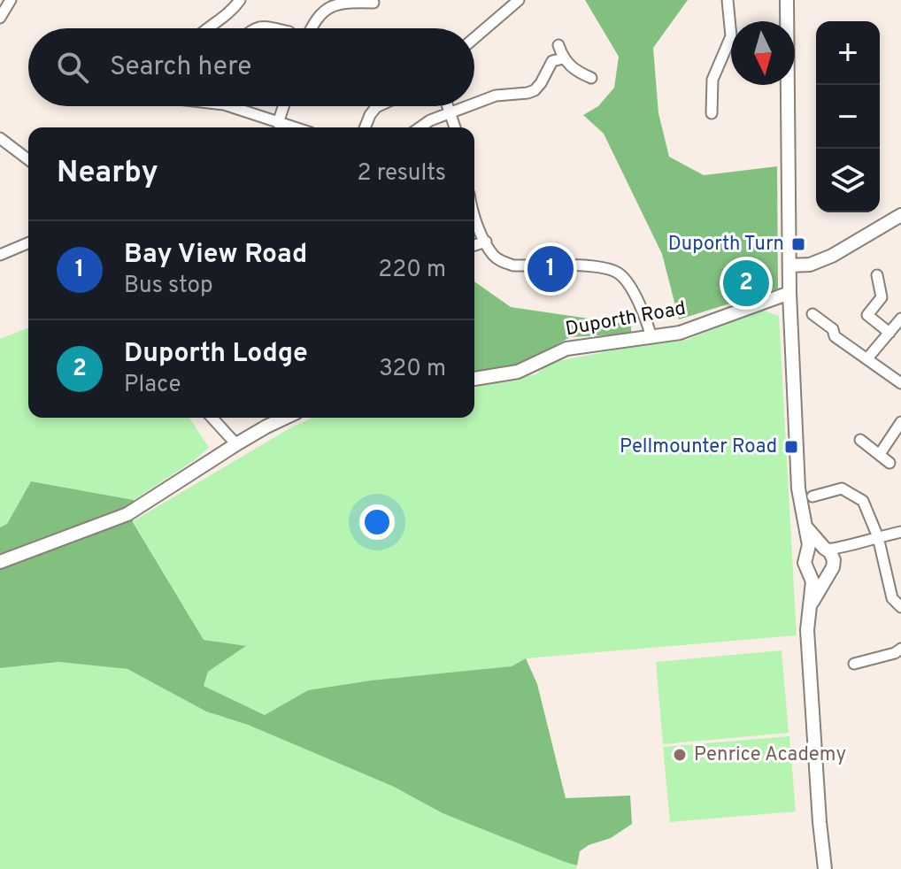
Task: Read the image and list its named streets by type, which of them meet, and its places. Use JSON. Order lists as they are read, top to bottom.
{
  "streets": {
    "street": ["Duporth Road"]
  },
  "places": {
    "transit": ["Duporth Turn", "Pellmounter Road"],
    "other": ["Penrice Academy"]
  },
  "north": "bottom",
  "page": {
    "map_buttons": ["+", "−"],
    "search": "Search here",
    "heading": ["Nearby", "2 results"],
    "list": [
      {
        "mark": "1",
        "name": "Bay View Road",
        "note": "Bus stop",
        "value": "220 m"
      },
      {
        "mark": "2",
        "name": "Duporth Lodge",
        "note": "Place",
        "value": "320 m"
      }
    ],
    "pins": ["1", "2"]
  }
}
